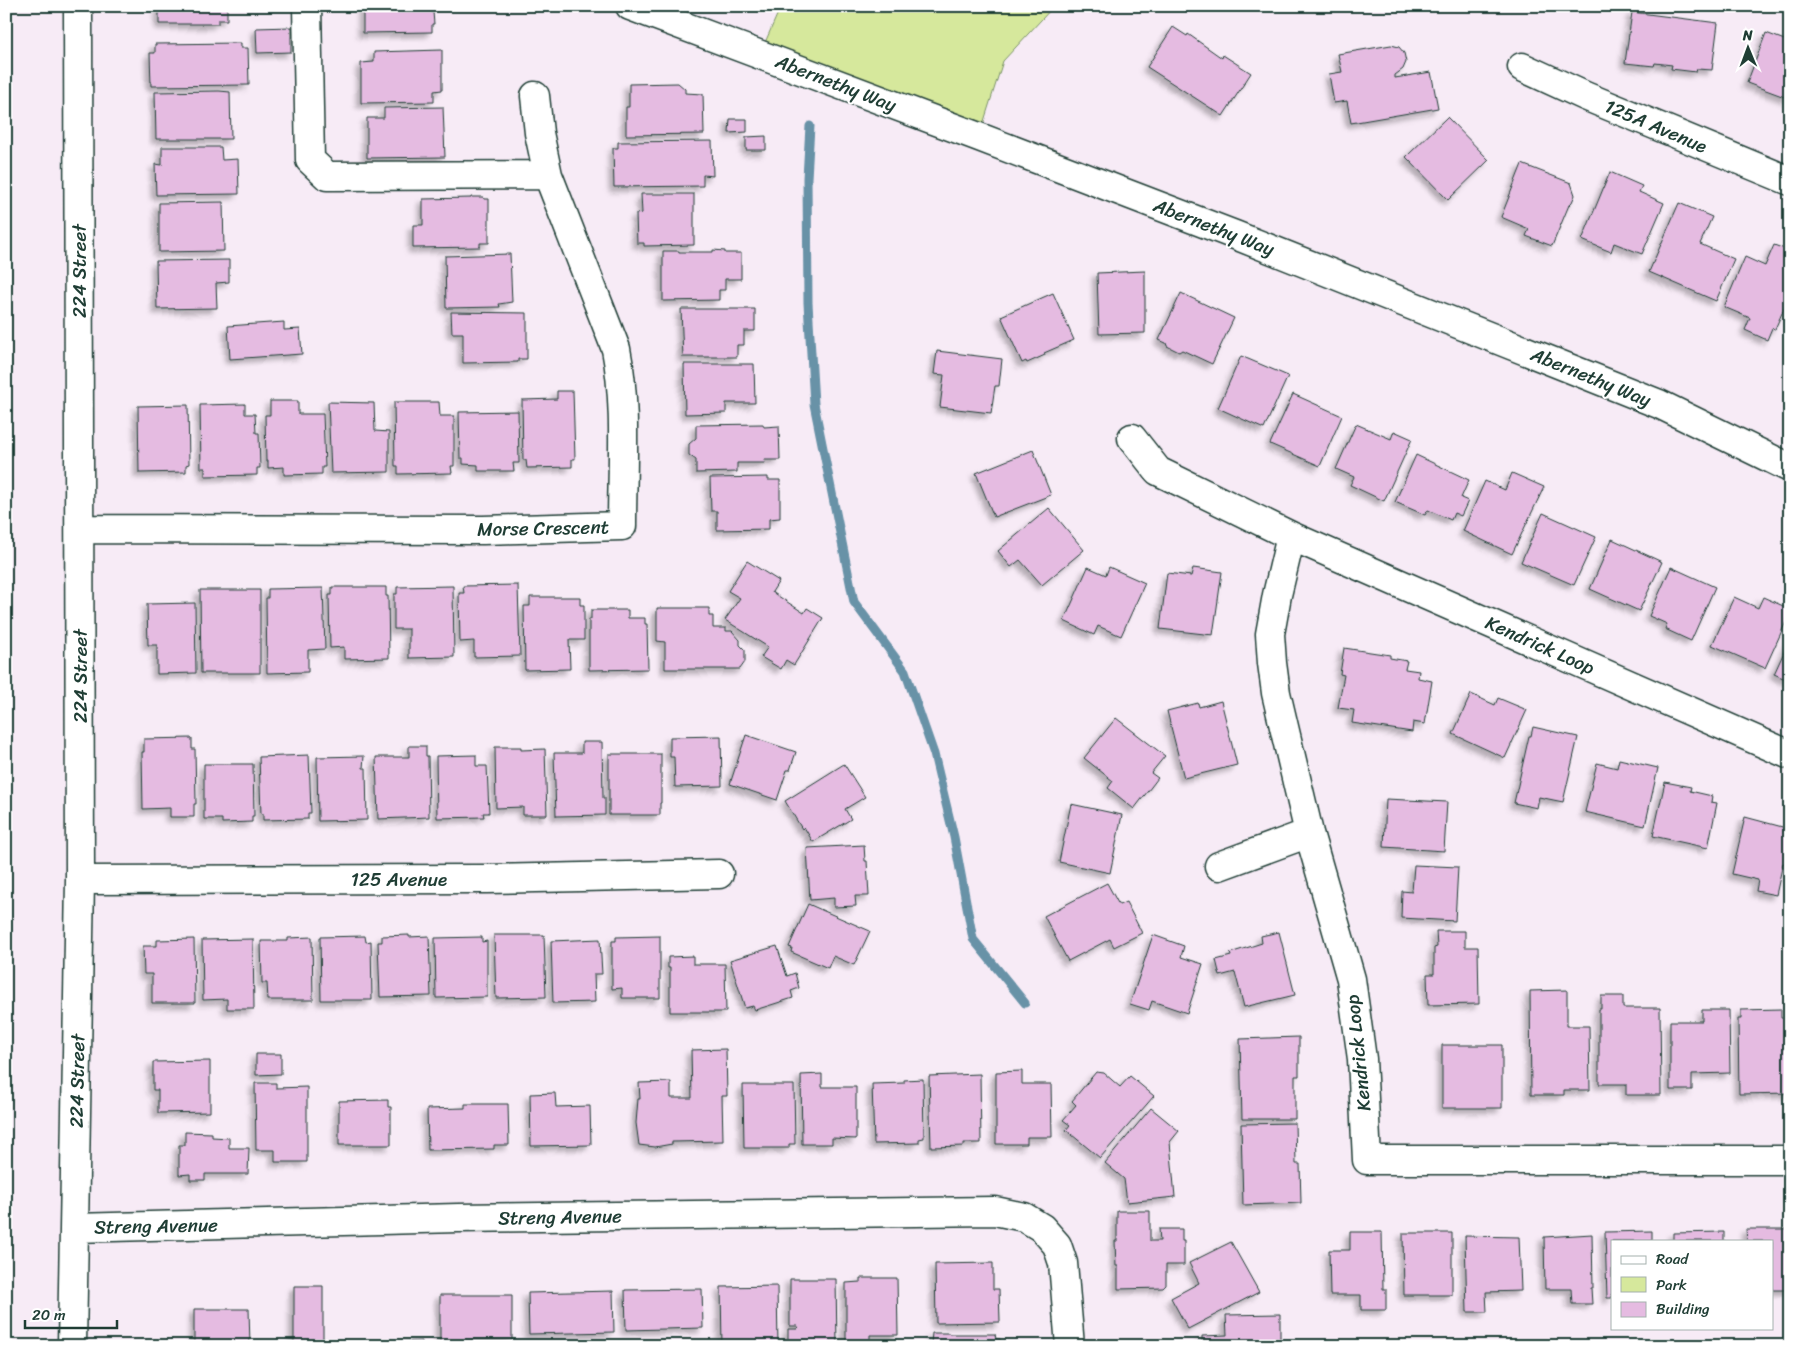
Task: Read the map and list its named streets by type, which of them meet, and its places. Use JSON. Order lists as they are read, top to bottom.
{
  "streets": {
    "street": [
      "Abernethy Way",
      "125A Avenue",
      "224 Street",
      "Morse Crescent",
      "Kendrick Loop",
      "125 Avenue",
      "Streng Avenue"
    ]
  },
  "crossings": [
    ["224 Street", "Morse Crescent"],
    ["224 Street", "125 Avenue"],
    ["224 Street", "Streng Avenue"]
  ],
  "legend": ["Road", "Park", "Building"],
  "scale_bar": "20 m",
  "north": "top"
}
